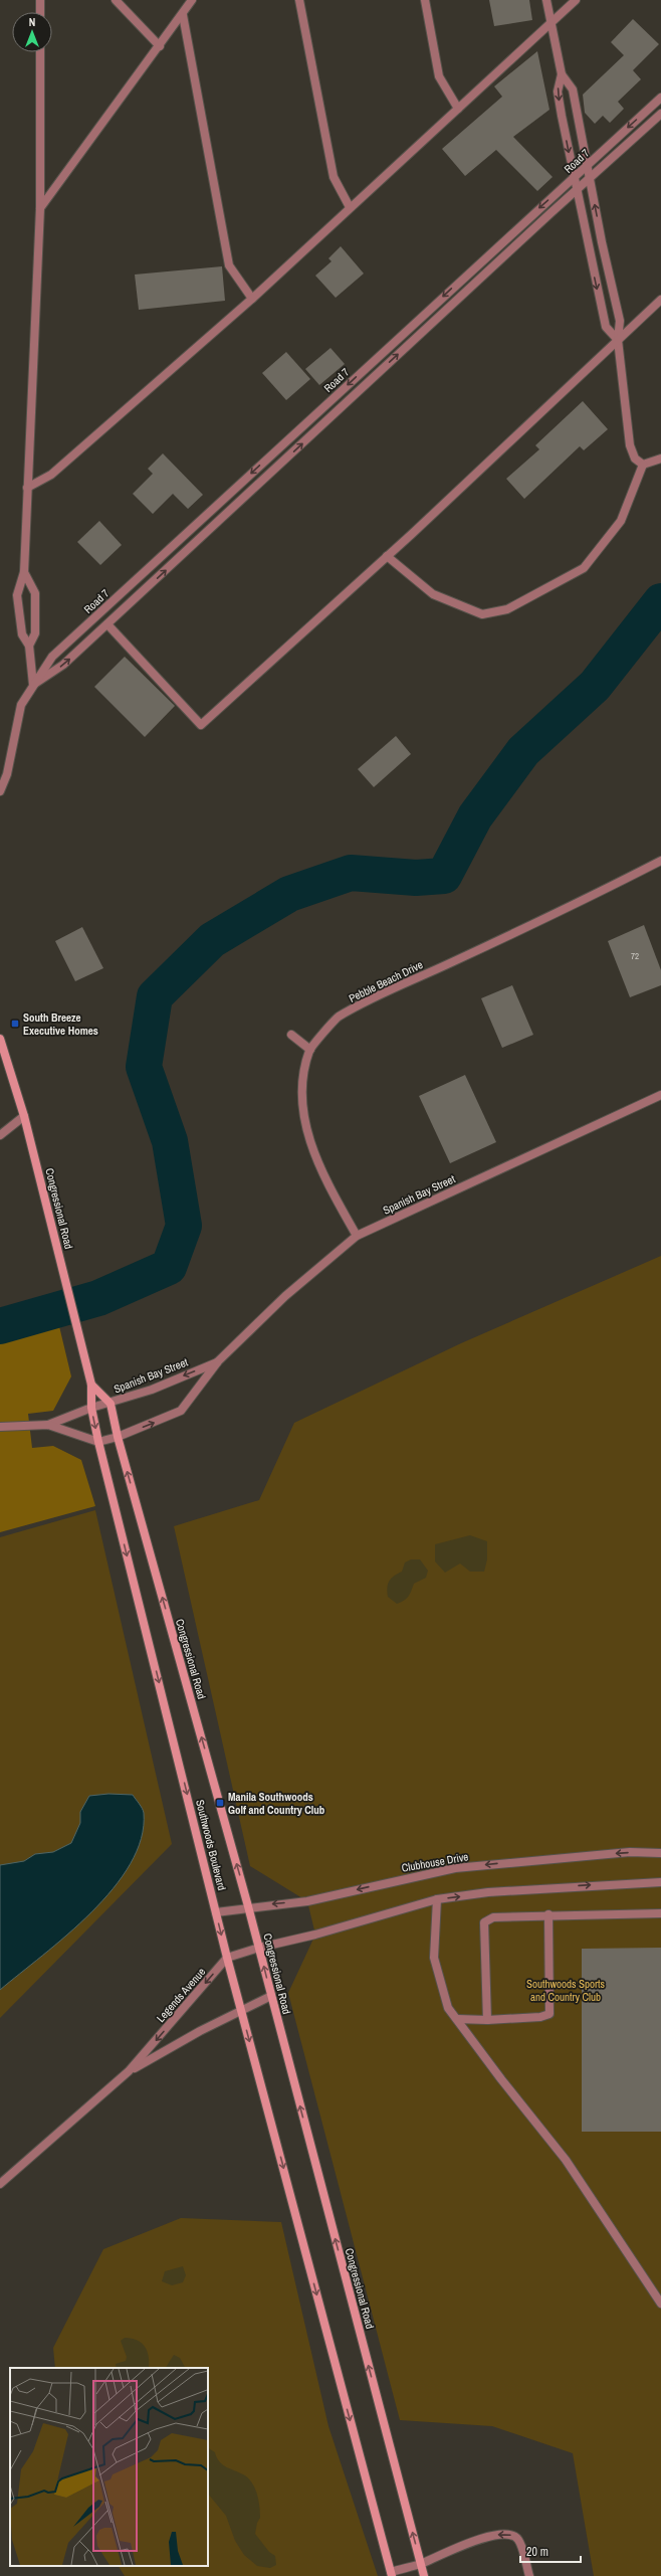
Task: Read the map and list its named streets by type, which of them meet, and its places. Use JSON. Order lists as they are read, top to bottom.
{
  "streets": {
    "main road": ["Congressional Road", "Southwoods Boulevard"],
    "street": [
      "Road 7",
      "Pebble Beach Drive",
      "Spanish Bay Street",
      "Clubhouse Drive",
      "Legends Avenue"
    ]
  },
  "crossings": [
    ["Pebble Beach Drive", "Spanish Bay Street"],
    ["Spanish Bay Street", "Congressional Road"],
    ["Congressional Road", "Southwoods Boulevard"],
    ["Congressional Road", "Clubhouse Drive"],
    ["Congressional Road", "Legends Avenue"],
    ["Southwoods Boulevard", "Clubhouse Drive"],
    ["Southwoods Boulevard", "Legends Avenue"]
  ],
  "one_way": ["Southwoods Boulevard"],
  "parks": ["Southwoods Sports and Country Club"],
  "places": {
    "transit": ["South Breeze Executive Homes", "Manila Southwoods Golf and Country Club"]
  },
  "house_numbers": ["72"],
  "scale_bar": "20 m",
  "north": "top"
}
